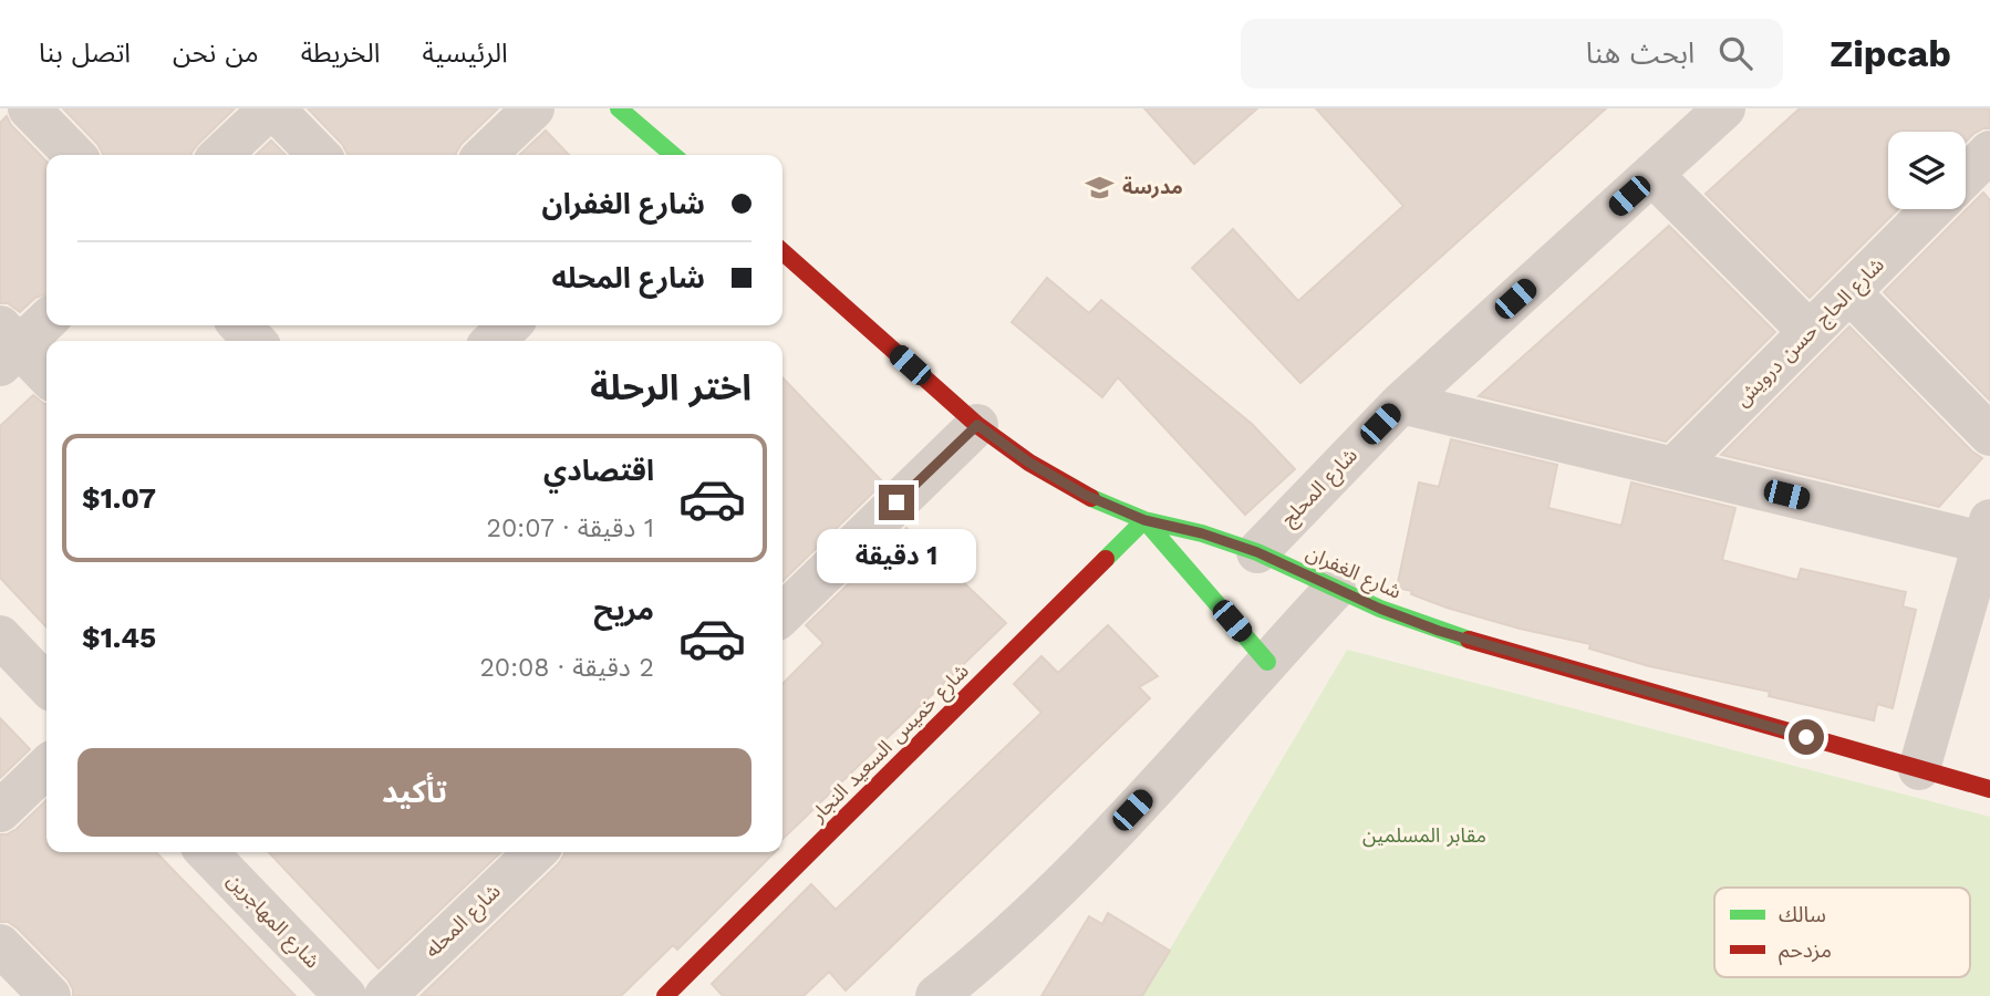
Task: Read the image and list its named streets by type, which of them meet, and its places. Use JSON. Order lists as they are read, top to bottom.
{
  "streets": {
    "street": [
      "شارع الحاج حسن درويش",
      "شارع المحلج",
      "شارع الغفران",
      "شارع خميس السعيد النجار",
      "شارع المهاجرين",
      "شارع المحله"
    ]
  },
  "crossings": [
    ["شارع المحلج", "شارع الغفران"],
    ["شارع الغفران", "شارع خميس السعيد النجار"]
  ],
  "parks": ["مقابر المسلمين"],
  "places": {
    "school or university": ["مدرسة"]
  },
  "legend": ["سالك", "مزدحم"],
  "page": {
    "header": "Zipcab",
    "search": "ابحث هنا",
    "nav": [
      "الرئيسية",
      "الخريطة",
      "من نحن",
      "اتصل بنا"
    ],
    "banner": ["شارع الغفران", "شارع المحله"],
    "heading": "اختر الرحلة",
    "list": [
      {
        "name": "اقتصادي",
        "note": "1 دقيقة · 20:07",
        "value": "$1.07"
      },
      {
        "name": "مريح",
        "note": "2 دقيقة · 20:08",
        "value": "$1.45"
      }
    ],
    "bubble": "1 دقيقة",
    "buttons": "تأكيد"
  }
}
